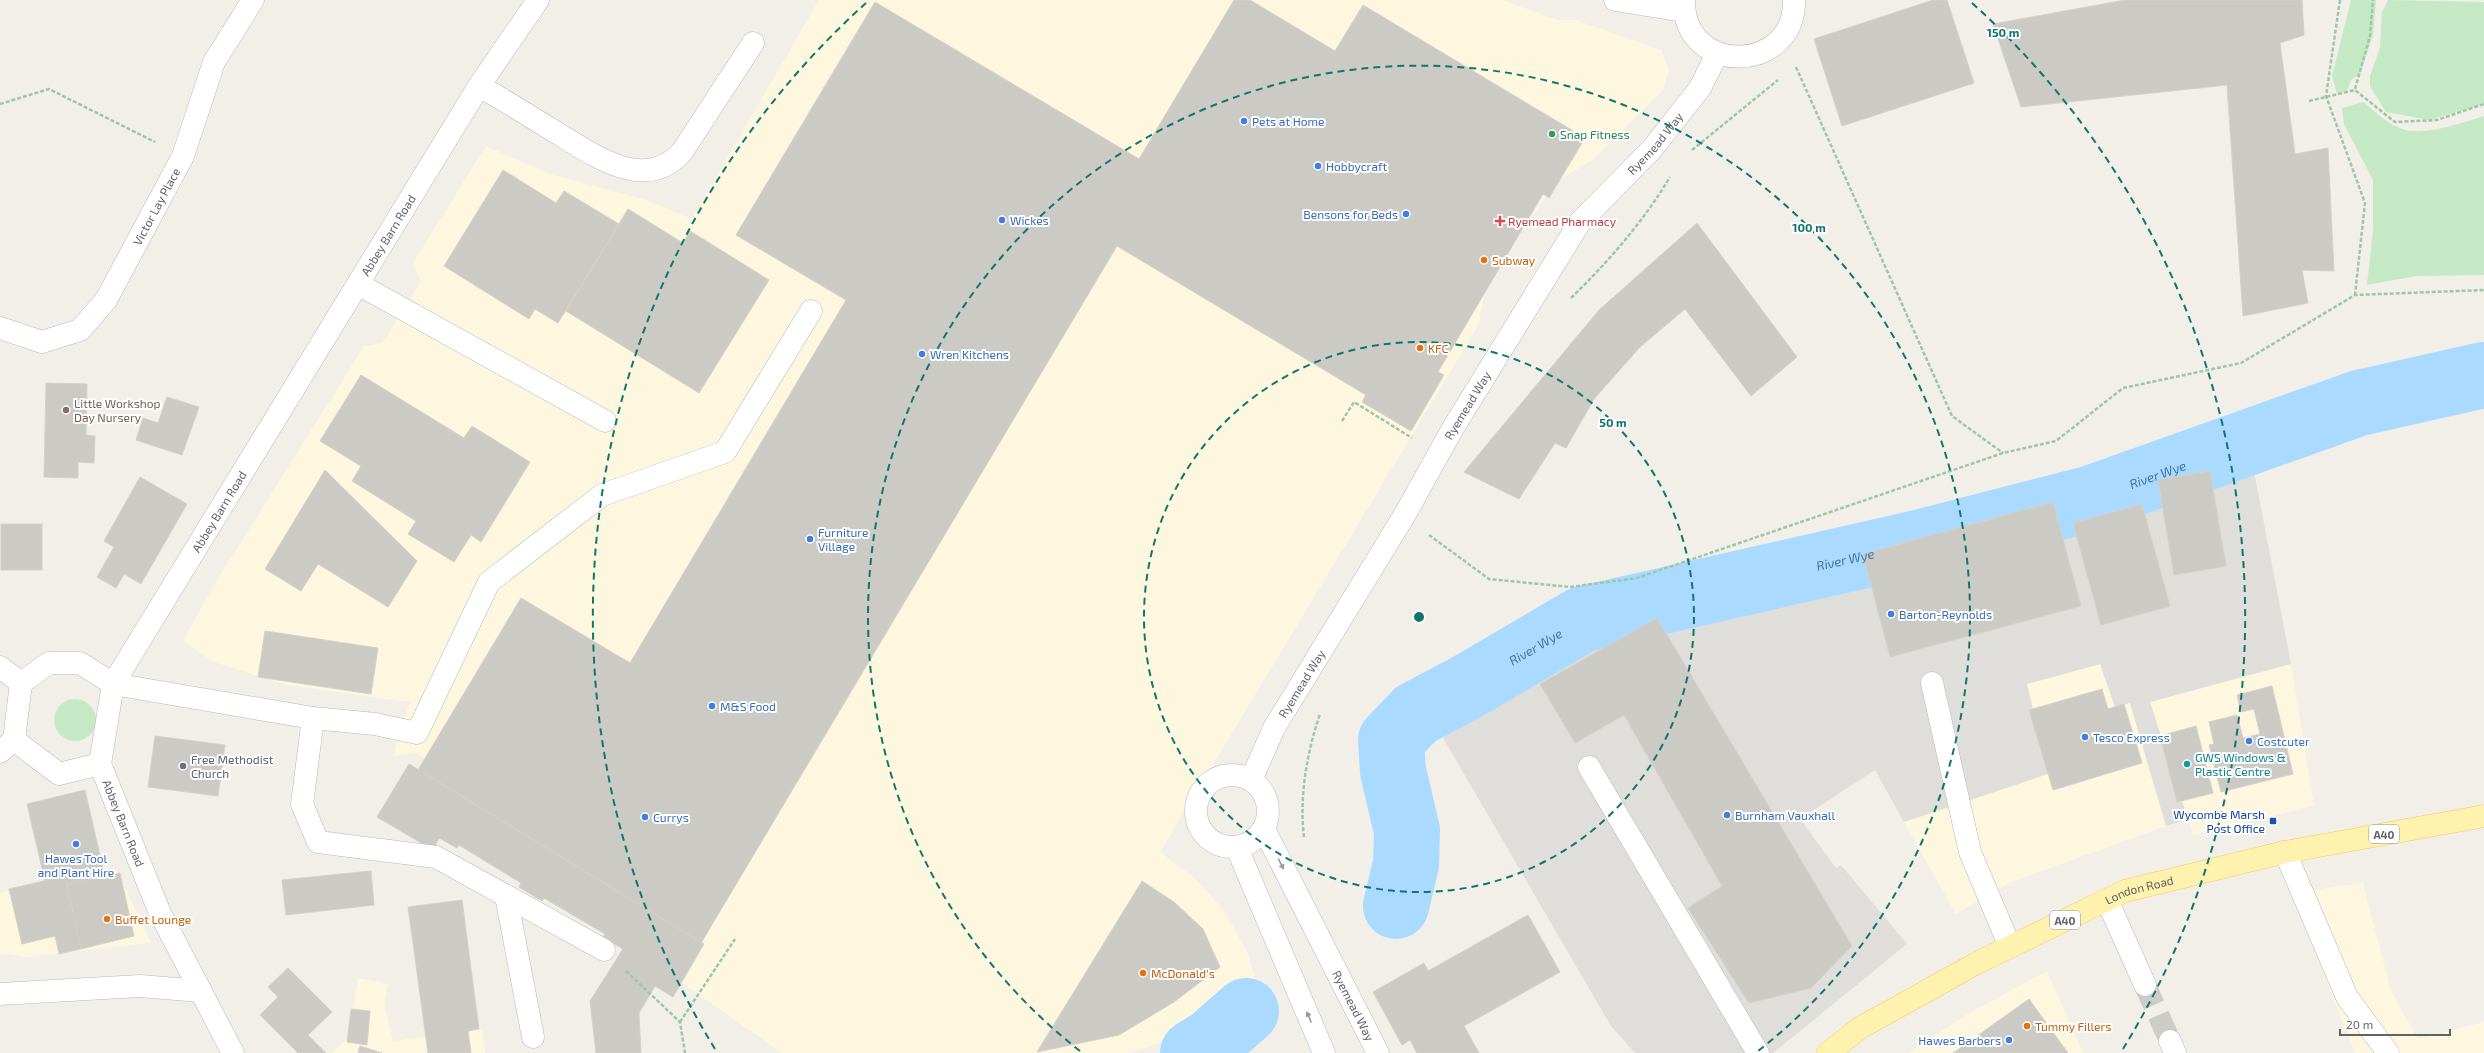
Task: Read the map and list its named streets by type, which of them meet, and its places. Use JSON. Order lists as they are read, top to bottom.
{
  "streets": {
    "main road": ["A40", "London Road"],
    "street": ["Ryemead Way", "Victor Lay Place", "Abbey Barn Road"]
  },
  "water": ["River Wye"],
  "places": {
    "other": [
      "Pets at Home",
      "Snap Fitness",
      "Hobbycraft",
      "Bensons for Beds",
      "Wickes",
      "Subway",
      "KFC",
      "Wren Kitchens",
      "Little Workshop Day Nursery",
      "Furniture Village",
      "Barton-Reynolds",
      "M&S Food",
      "Tesco Express",
      "Costcuter",
      "GWS Windows & Plastic Centre",
      "Free Methodist Church",
      "Burnham Vauxhall",
      "Currys",
      "Hawes Tool and Plant Hire",
      "Buffet Lounge",
      "McDonald's",
      "Tummy Fillers",
      "Hawes Barbers"
    ],
    "health": ["Ryemead Pharmacy"],
    "transit": ["Wycombe Marsh Post Office"]
  },
  "scale_bar": "20 m",
  "rings": ["150 m", "100 m", "50 m"]
}
